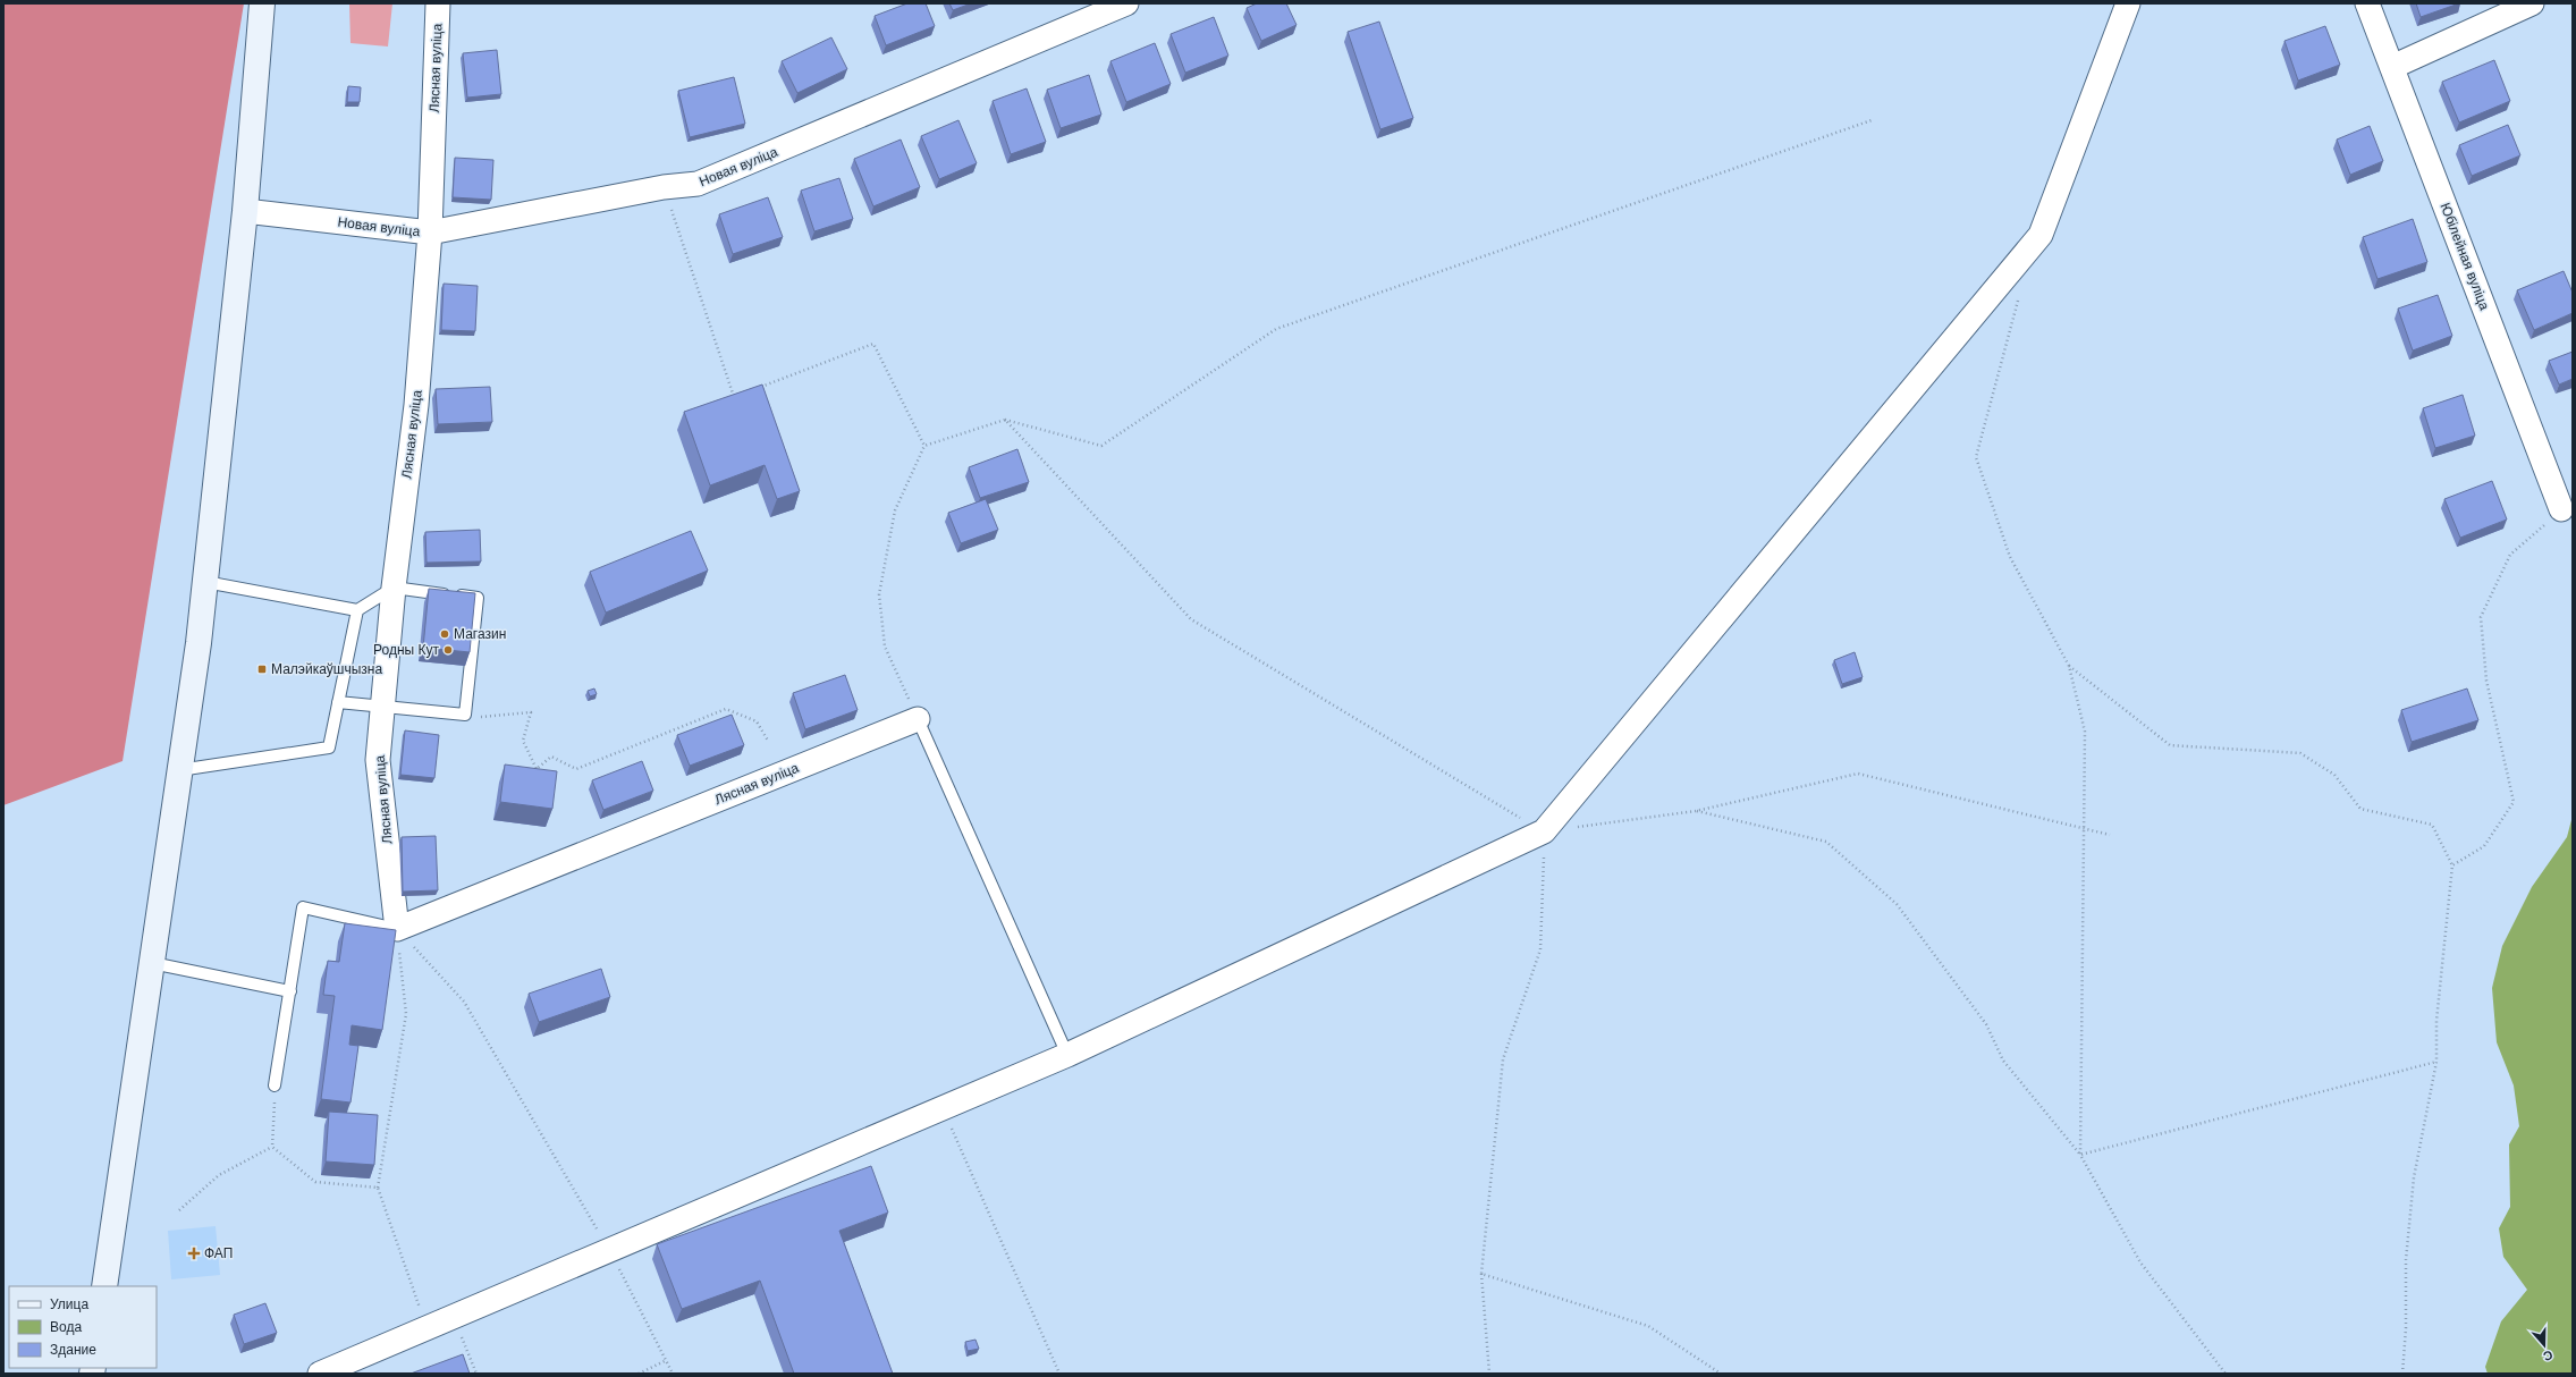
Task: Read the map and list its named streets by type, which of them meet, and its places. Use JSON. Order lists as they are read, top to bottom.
{
  "streets": {
    "street": ["Лясная вуліца", "Новая вуліца", "Юбілейная вуліца"]
  },
  "crossings": [
    ["Лясная вуліца", "Новая вуліца"]
  ],
  "places": {
    "other": ["Магазин", "Родны Кут"],
    "transit": ["Малэйкаўшчызна"],
    "health": ["ФАП"]
  },
  "legend": ["Улица", "Вода", "Здание"],
  "north": "bottom"
}
